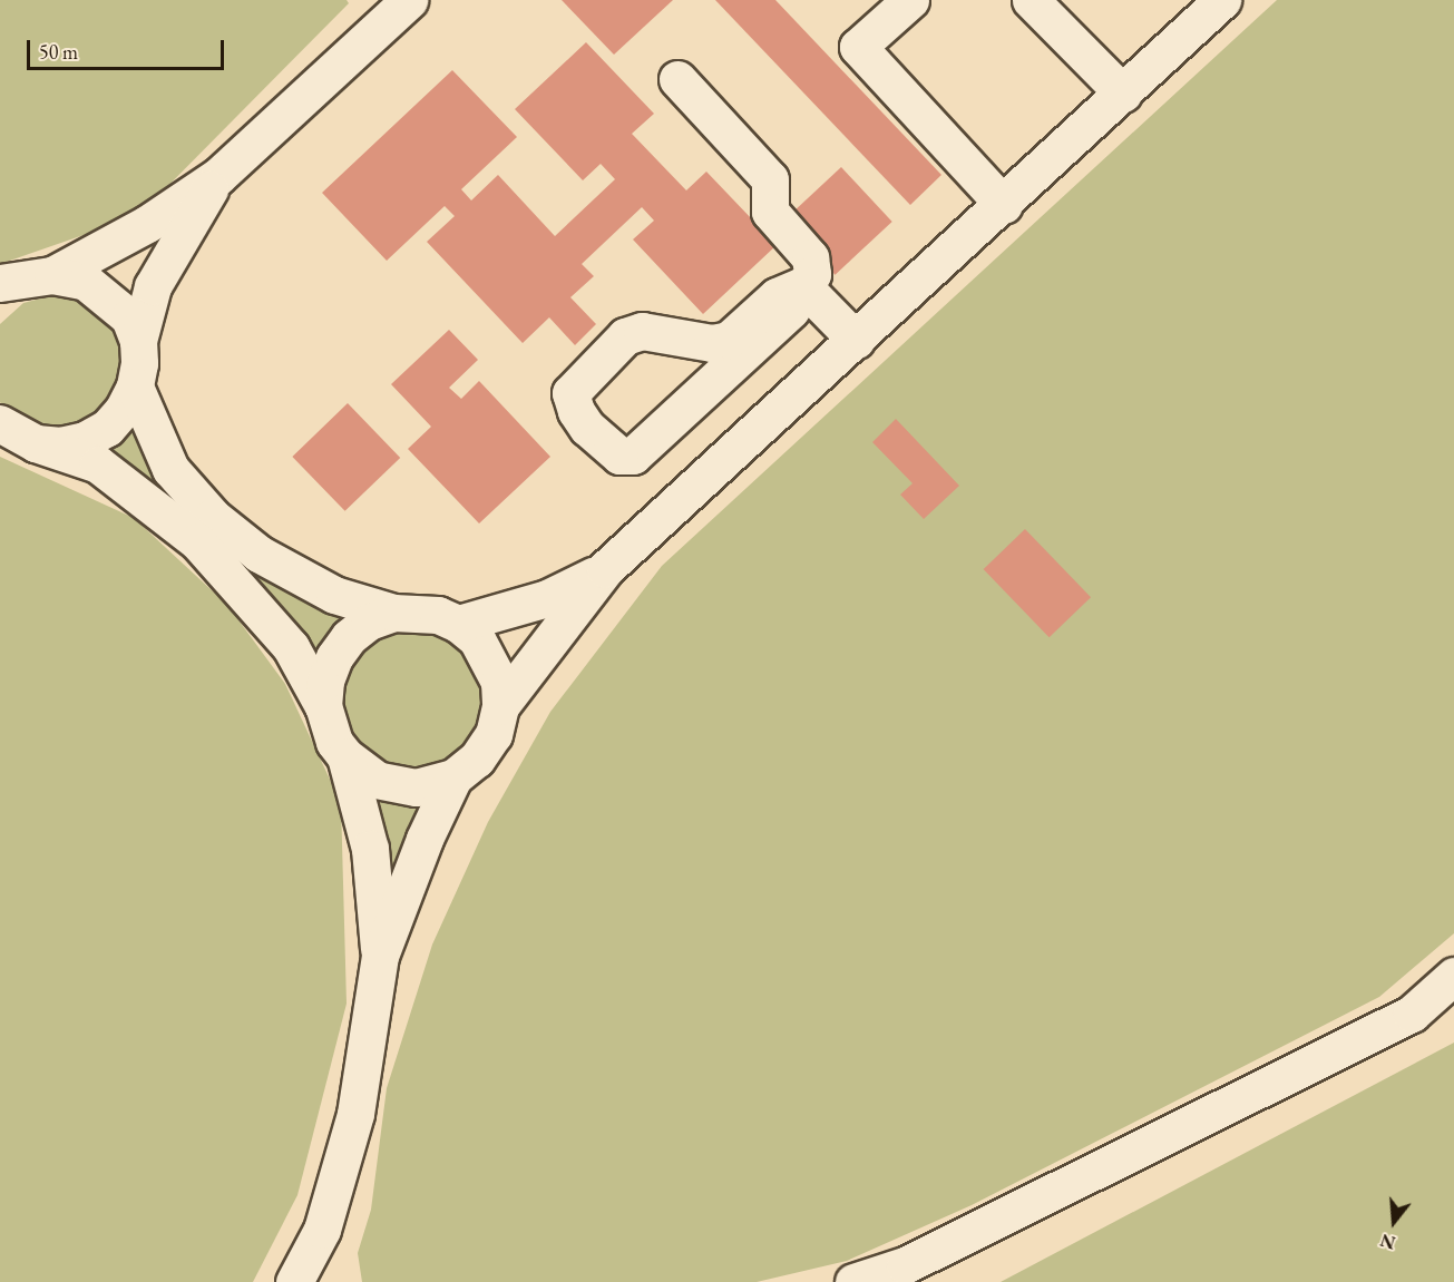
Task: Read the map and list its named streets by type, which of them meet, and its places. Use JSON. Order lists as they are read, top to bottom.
{
  "scale_bar": "50 m",
  "north": "bottom"
}
